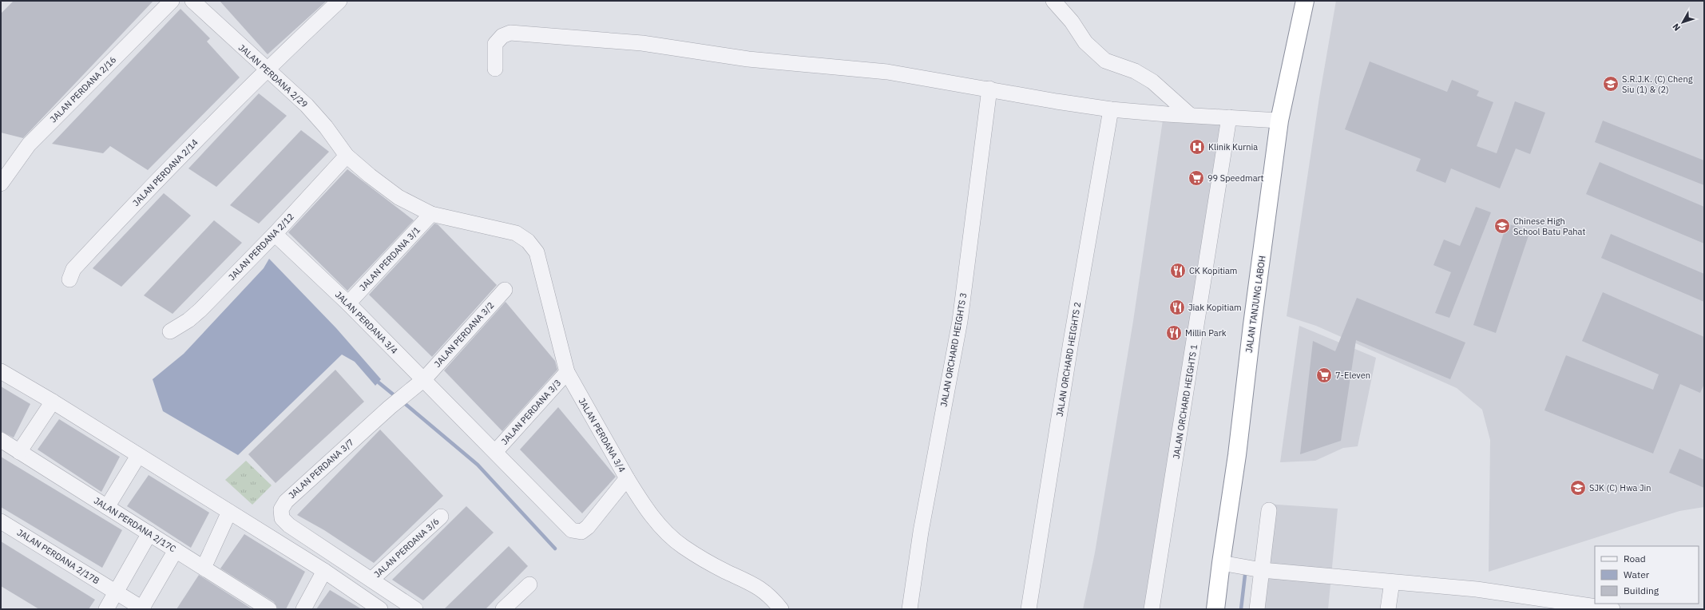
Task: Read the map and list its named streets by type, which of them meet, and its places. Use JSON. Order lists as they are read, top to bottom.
{
  "streets": {
    "highway": ["JALAN TANJUNG LABOH"],
    "street": [
      "JALAN PERDANA 2/29",
      "JALAN PERDANA 2/16",
      "JALAN PERDANA 2/14",
      "JALAN PERDANA 2/12",
      "JALAN PERDANA 3/1",
      "JALAN PERDANA 3/4",
      "JALAN PERDANA 3/2",
      "JALAN ORCHARD HEIGHTS 3",
      "JALAN ORCHARD HEIGHTS 2",
      "JALAN ORCHARD HEIGHTS 1",
      "JALAN PERDANA 3/3",
      "JALAN PERDANA 3/7",
      "JALAN PERDANA 2/17C",
      "JALAN PERDANA 3/6",
      "JALAN PERDANA 2/17B"
    ]
  },
  "crossings": [
    ["JALAN PERDANA 2/29", "JALAN PERDANA 2/14"],
    ["JALAN PERDANA 2/29", "JALAN PERDANA 2/12"],
    ["JALAN PERDANA 2/29", "JALAN PERDANA 3/4"],
    ["JALAN PERDANA 2/12", "JALAN PERDANA 3/4"],
    ["JALAN PERDANA 3/1", "JALAN PERDANA 3/4"],
    ["JALAN PERDANA 3/4", "JALAN PERDANA 3/2"],
    ["JALAN PERDANA 3/4", "JALAN PERDANA 3/3"],
    ["JALAN PERDANA 3/4", "JALAN PERDANA 3/7"],
    ["JALAN PERDANA 3/2", "JALAN PERDANA 3/7"],
    ["JALAN PERDANA 3/7", "JALAN PERDANA 3/6"]
  ],
  "places": {
    "school or university": ["S.R.J.K. (C) Cheng Siu (1) & (2)", "Chinese High School Batu Pahat", "SJK (C) Hwa Jin"],
    "hospital": ["Klinik Kurnia"],
    "supermarket": ["99 Speedmart", "7-Eleven"],
    "restaurant": ["CK Kopitiam", "Jiak Kopitiam", "Millin Park"]
  },
  "legend": ["Road", "Water", "Building"],
  "north": "bottom left"
}
